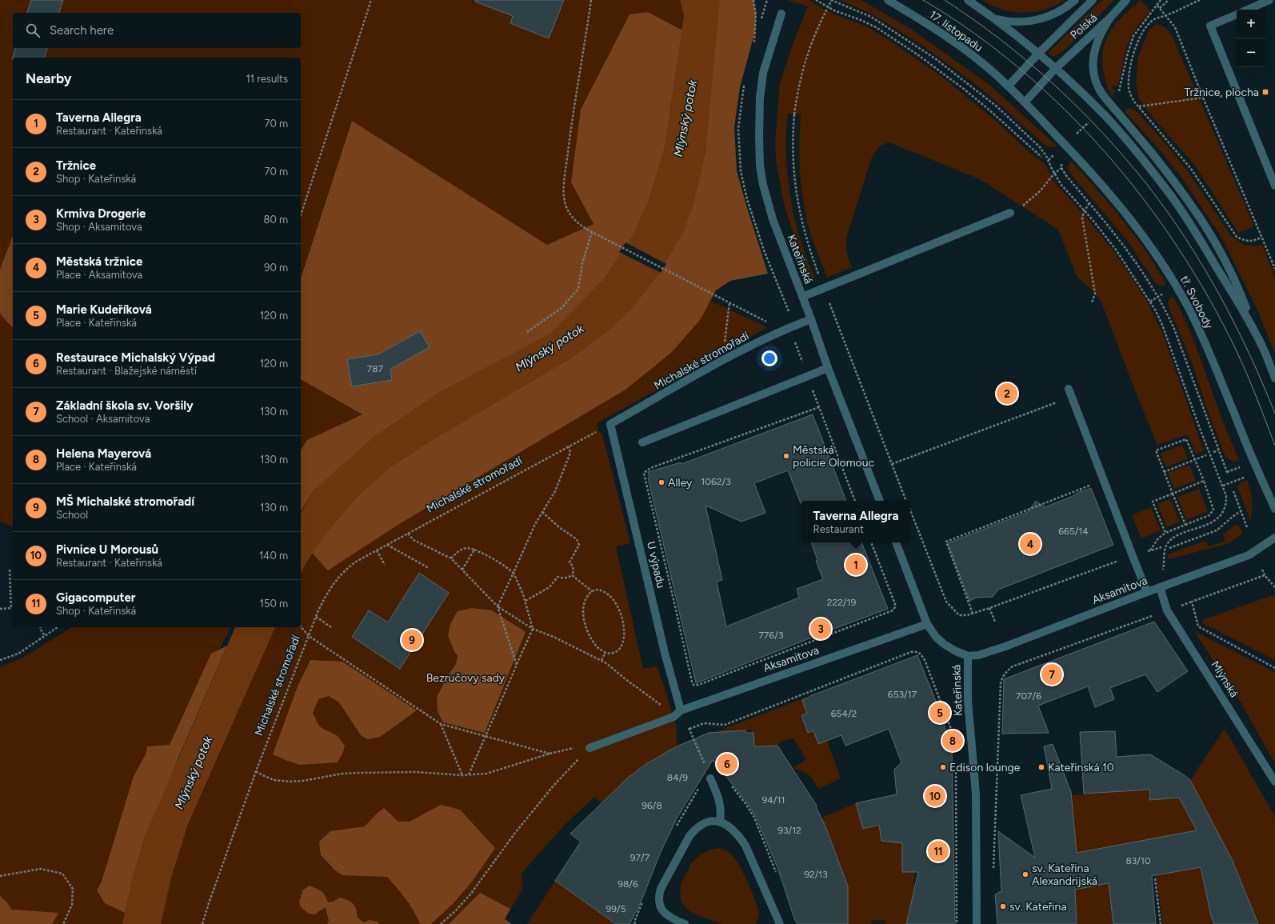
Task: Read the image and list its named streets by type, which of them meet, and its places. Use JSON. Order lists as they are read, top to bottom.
{
  "streets": {
    "street": [
      "Polská",
      "17. listopadu",
      "Kateřinská",
      "tř. Svobody",
      "Michalské stromořadí",
      "U výpadu",
      "Aksamitova",
      "Mlýnská"
    ]
  },
  "crossings": [
    ["Polská", "17. listopadu"],
    ["Polská", "tř. Svobody"],
    ["17. listopadu", "tř. Svobody"],
    ["Kateřinská", "Michalské stromořadí"],
    ["Kateřinská", "Aksamitova"],
    ["Michalské stromořadí", "U výpadu"],
    ["U výpadu", "Aksamitova"],
    ["Aksamitova", "Mlýnská"]
  ],
  "water": ["Mlýnský potok"],
  "parks": ["Bezručovy sady"],
  "places": {
    "transit": ["Tržnice, plocha"],
    "other": [
      "Městská policie Olomouc",
      "Alley",
      "Edison lounge",
      "Kateřinská 10",
      "sv. Kateřina Alexandrijská",
      "sv. Kateřina"
    ]
  },
  "house_numbers": [
    "787",
    "1062/3",
    "665/14",
    "222/19",
    "776/3",
    "653/17",
    "707/6",
    "654/2",
    "84/9",
    "94/11",
    "96/8",
    "93/12",
    "97/7",
    "83/10",
    "92/13",
    "98/6",
    "99/5"
  ],
  "page": {
    "map_buttons": ["+", "−"],
    "search": "Search here",
    "heading": ["Nearby", "11 results"],
    "list": [
      {
        "mark": "1",
        "name": "Taverna Allegra",
        "note": "Restaurant · Kateřinská",
        "value": "70 m"
      },
      {
        "mark": "2",
        "name": "Tržnice",
        "note": "Shop · Kateřinská",
        "value": "70 m"
      },
      {
        "mark": "3",
        "name": "Krmiva Drogerie",
        "note": "Shop · Aksamitova",
        "value": "80 m"
      },
      {
        "mark": "4",
        "name": "Městská tržnice",
        "note": "Place · Aksamitova",
        "value": "90 m"
      },
      {
        "mark": "5",
        "name": "Marie Kudeříková",
        "note": "Place · Kateřinská",
        "value": "120 m"
      },
      {
        "mark": "6",
        "name": "Restaurace Michalský Výpad",
        "note": "Restaurant · Blažejské náměstí",
        "value": "120 m"
      },
      {
        "mark": "7",
        "name": "Základní škola sv. Voršily",
        "note": "School · Aksamitova",
        "value": "130 m"
      },
      {
        "mark": "8",
        "name": "Helena Mayerová",
        "note": "Place · Kateřinská",
        "value": "130 m"
      },
      {
        "mark": "9",
        "name": "MŠ Michalské stromořadí",
        "note": "School",
        "value": "130 m"
      },
      {
        "mark": "10",
        "name": "Pivnice U Morousů",
        "note": "Restaurant · Kateřinská",
        "value": "140 m"
      },
      {
        "mark": "11",
        "name": "Gigacomputer",
        "note": "Shop · Kateřinská",
        "value": "150 m"
      }
    ],
    "pins": [
      "2",
      "4",
      "1",
      "3",
      "9",
      "7",
      "5",
      "8",
      "6",
      "10",
      "11"
    ],
    "popup": ["Taverna Allegra", "Restaurant"]
  }
}
